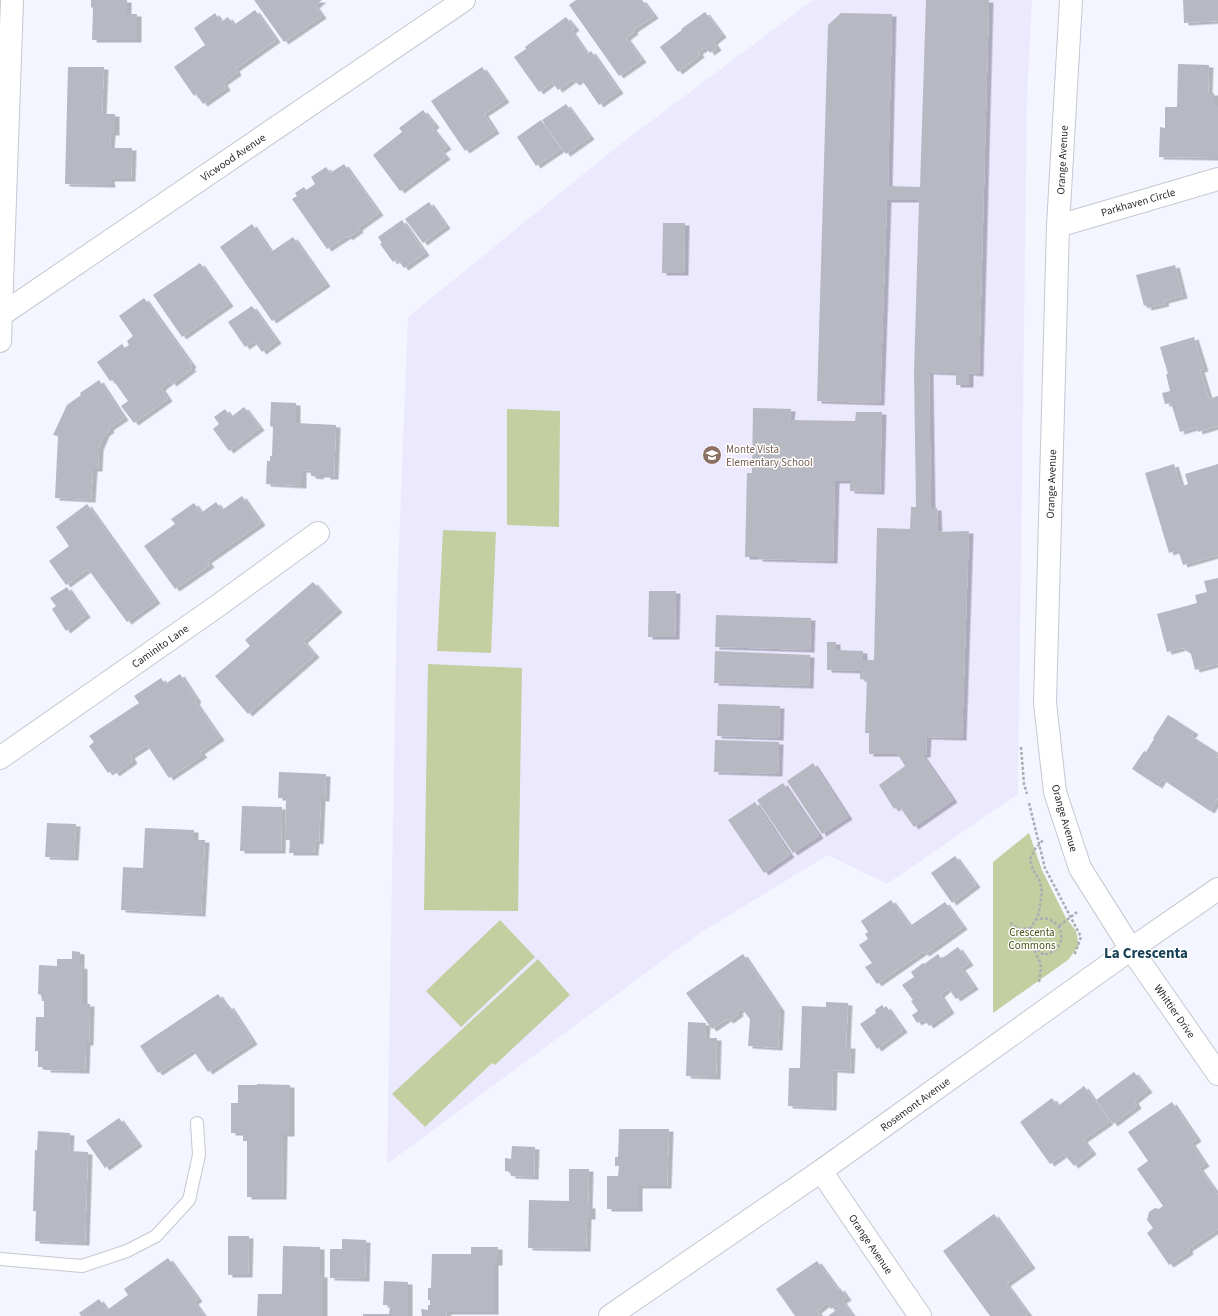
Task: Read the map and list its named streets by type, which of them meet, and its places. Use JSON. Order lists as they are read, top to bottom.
{
  "streets": {
    "street": [
      "Vicwood Avenue",
      "Orange Avenue",
      "Parkhaven Circle",
      "Caminito Lane",
      "Whittier Drive",
      "Rosemont Avenue"
    ]
  },
  "crossings": [
    ["Orange Avenue", "Parkhaven Circle"],
    ["Orange Avenue", "Whittier Drive"],
    ["Orange Avenue", "Rosemont Avenue"],
    ["Whittier Drive", "Rosemont Avenue"]
  ],
  "districts": ["La Crescenta"],
  "parks": ["Crescenta Commons"],
  "places": {
    "school or university": ["Monte Vista Elementary School"]
  }
}
